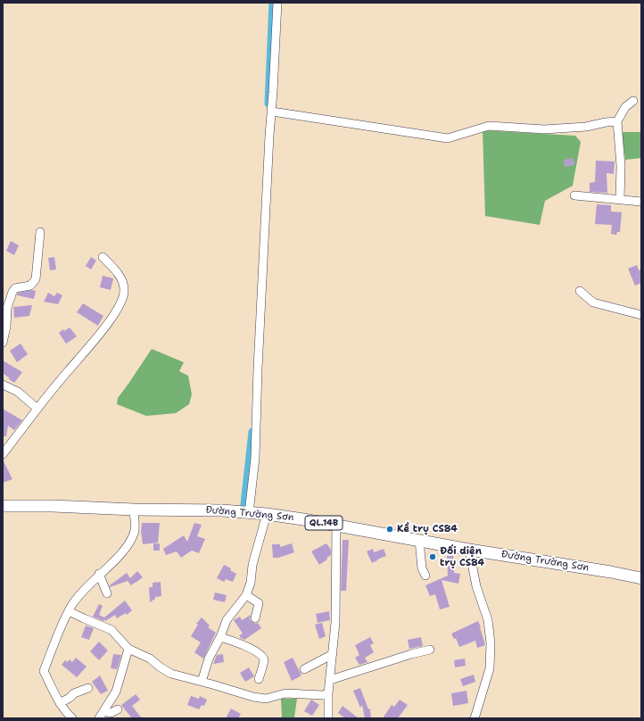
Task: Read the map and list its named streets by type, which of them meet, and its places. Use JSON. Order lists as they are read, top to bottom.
{
  "streets": {
    "highway": ["Đường Trường Sơn", "QL.14B"]
  },
  "places": ["Kề trụ CS84", "Đối diện trụ CS84"]
}
